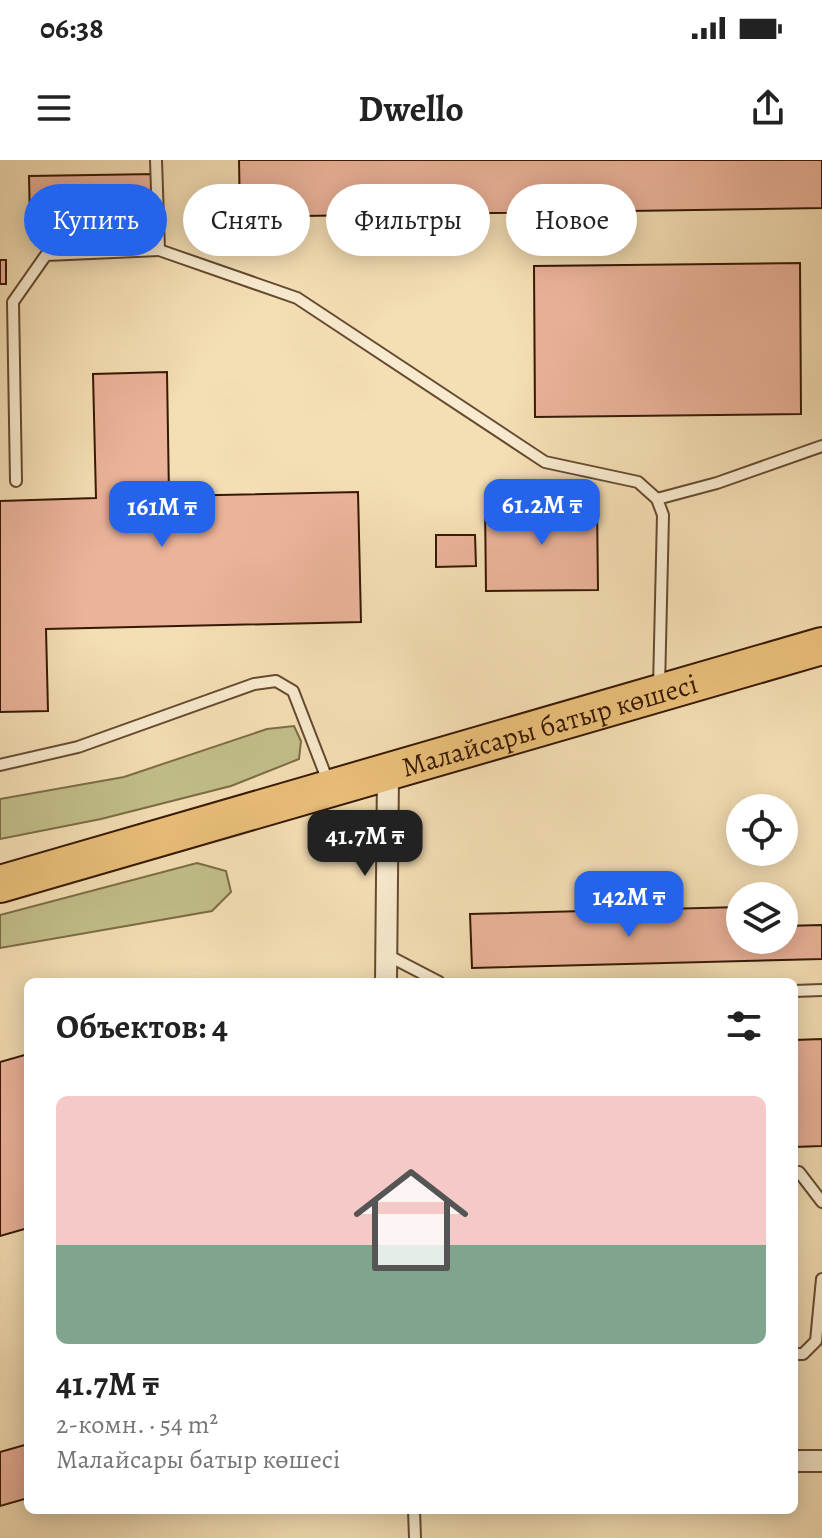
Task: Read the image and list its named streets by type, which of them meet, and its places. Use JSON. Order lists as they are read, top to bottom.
{
  "streets": {
    "highway": ["Малайсары батыр көшесі"]
  },
  "page": {
    "status": "06:38",
    "header": "Dwello",
    "chip": [
      "Купить",
      "Снять",
      "Фильтры",
      "Новое"
    ],
    "price": [
      "61.2M ₸",
      "161M ₸",
      "41.7M ₸",
      "142M ₸"
    ],
    "heading": "Объектов: 4",
    "list": [
      {
        "name": "41.7M ₸",
        "note": "2-комн. · 54 m² · Малайсары батыр көшесі"
      }
    ]
  }
}
